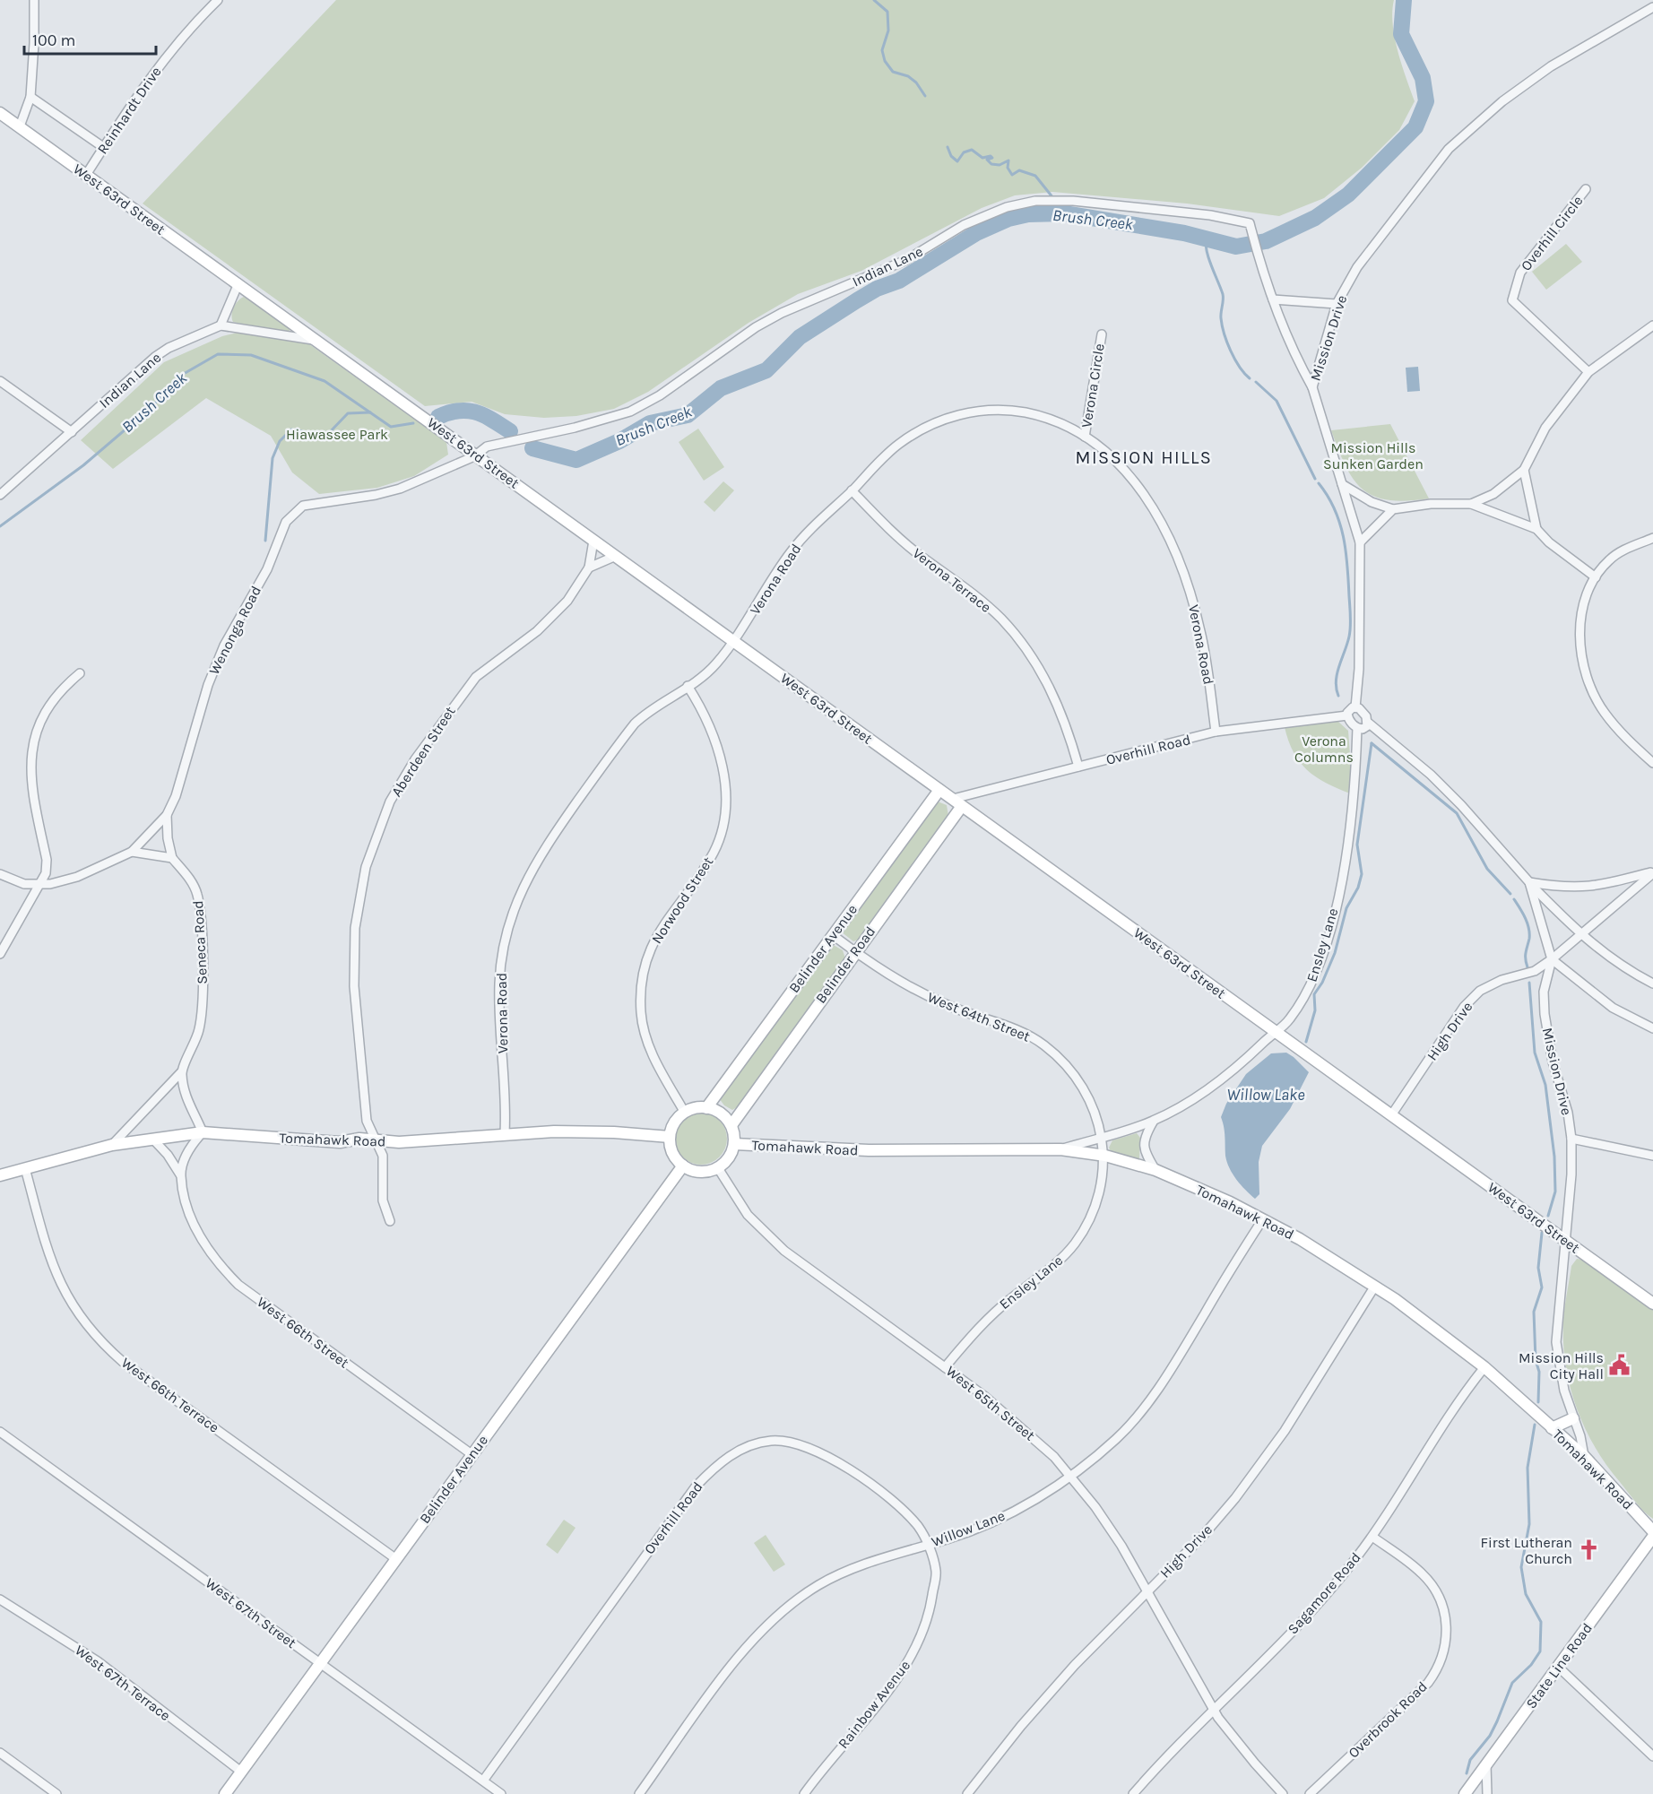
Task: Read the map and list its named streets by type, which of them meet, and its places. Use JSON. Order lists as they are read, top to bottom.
{
  "streets": {
    "street": [
      "Reinhardt Drive",
      "West 63rd Street",
      "Overhill Circle",
      "Indian Lane",
      "Mission Drive",
      "Verona Circle",
      "Verona Road",
      "Verona Terrace",
      "Wenonga Road",
      "Overhill Road",
      "Aberdeen Street",
      "Norwood Street",
      "Seneca Road",
      "Ensley Lane",
      "Belinder Avenue",
      "Belinder Road",
      "West 64th Street",
      "High Drive",
      "Tomahawk Road",
      "West 66th Street",
      "West 66th Terrace",
      "West 65th Street",
      "Willow Lane",
      "Sagamore Road",
      "West 67th Street",
      "State Line Road",
      "West 67th Terrace",
      "Rainbow Avenue",
      "Overbrook Road"
    ]
  },
  "crossings": [
    ["Reinhardt Drive", "West 63rd Street"],
    ["West 63rd Street", "Indian Lane"],
    ["West 63rd Street", "Mission Drive"],
    ["West 63rd Street", "Verona Road"],
    ["West 63rd Street", "Wenonga Road"],
    ["West 63rd Street", "Overhill Road"],
    ["West 63rd Street", "Aberdeen Street"],
    ["West 63rd Street", "Ensley Lane"],
    ["West 63rd Street", "Belinder Avenue"],
    ["West 63rd Street", "Belinder Road"],
    ["West 63rd Street", "High Drive"],
    ["Indian Lane", "Mission Drive"],
    ["Indian Lane", "Wenonga Road"],
    ["Mission Drive", "High Drive"],
    ["Mission Drive", "Tomahawk Road"],
    ["Verona Circle", "Verona Road"],
    ["Verona Road", "Verona Terrace"],
    ["Verona Road", "Overhill Road"],
    ["Verona Road", "Norwood Street"],
    ["Verona Road", "Tomahawk Road"],
    ["Verona Terrace", "Overhill Road"],
    ["Overhill Road", "Belinder Road"],
    ["Overhill Road", "Willow Lane"],
    ["Overhill Road", "West 67th Street"],
    ["Overhill Road", "Rainbow Avenue"],
    ["Aberdeen Street", "Tomahawk Road"],
    ["Norwood Street", "Belinder Avenue"],
    ["Norwood Street", "Belinder Road"],
    ["Norwood Street", "Tomahawk Road"],
    ["Norwood Street", "West 65th Street"],
    ["Seneca Road", "Tomahawk Road"],
    ["Ensley Lane", "West 64th Street"],
    ["Ensley Lane", "Tomahawk Road"],
    ["Ensley Lane", "West 65th Street"],
    ["Belinder Avenue", "Belinder Road"],
    ["Belinder Avenue", "West 64th Street"],
    ["Belinder Avenue", "Tomahawk Road"],
    ["Belinder Avenue", "West 66th Street"],
    ["Belinder Avenue", "West 66th Terrace"],
    ["Belinder Avenue", "West 65th Street"],
    ["Belinder Avenue", "West 67th Street"],
    ["Belinder Avenue", "West 67th Terrace"],
    ["Belinder Road", "West 64th Street"],
    ["Belinder Road", "Tomahawk Road"],
    ["Belinder Road", "West 65th Street"],
    ["West 64th Street", "Tomahawk Road"],
    ["High Drive", "Tomahawk Road"],
    ["High Drive", "West 65th Street"],
    ["Tomahawk Road", "West 66th Street"],
    ["Tomahawk Road", "West 66th Terrace"],
    ["Tomahawk Road", "West 65th Street"],
    ["Tomahawk Road", "Willow Lane"],
    ["Tomahawk Road", "Sagamore Road"],
    ["West 65th Street", "Willow Lane"],
    ["West 65th Street", "Sagamore Road"],
    ["Willow Lane", "Rainbow Avenue"],
    ["Sagamore Road", "Overbrook Road"]
  ],
  "districts": ["MISSION HILLS"],
  "water": ["Brush Creek", "Willow Lake"],
  "parks": ["Hiawassee Park", "Mission Hills Sunken Garden", "Verona Columns"],
  "places": {
    "public building": ["Mission Hills City Hall"],
    "church": ["First Lutheran Church"]
  },
  "scale_bar": "100 m"
}
